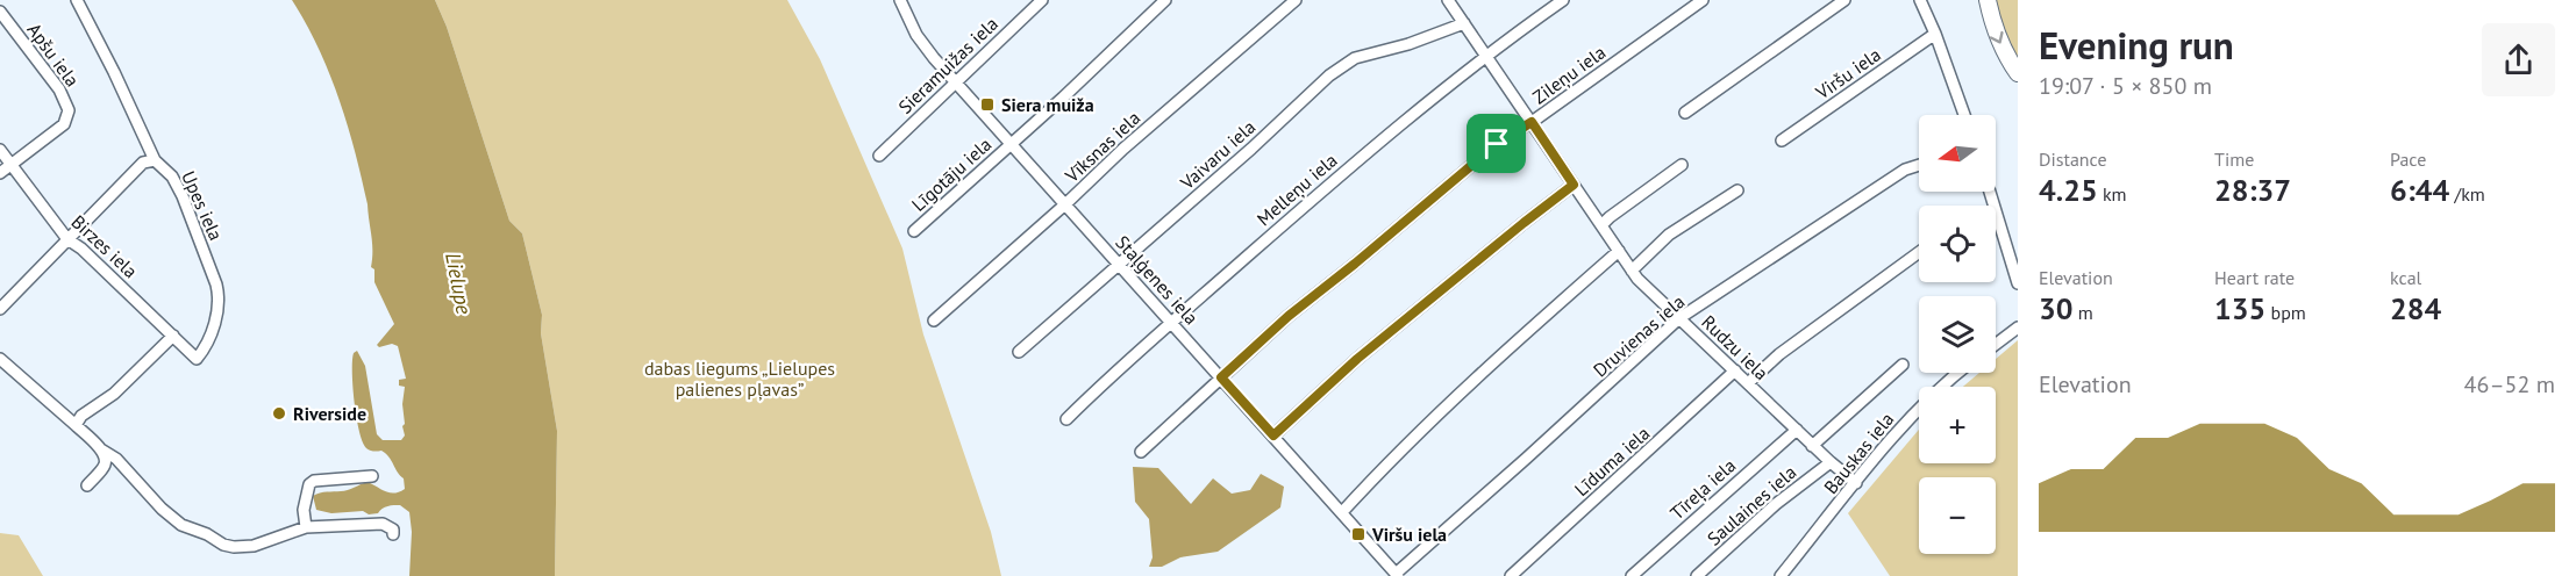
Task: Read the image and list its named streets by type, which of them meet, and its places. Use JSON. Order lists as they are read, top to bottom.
{
  "streets": {
    "street": [
      "Apšu iela",
      "Sieramuižas iela",
      "Viršu iela",
      "Zileņu iela",
      "Vīksnas iela",
      "Vaivaru iela",
      "Līgotāju iela",
      "Melleņu iela",
      "Upes iela",
      "Birzes iela",
      "Staļģenes iela",
      "Druvienas iela",
      "Rudzu iela",
      "Bauskas iela",
      "Līduma iela",
      "Tīreļa iela",
      "Saulaines iela"
    ]
  },
  "crossings": [
    ["Apšu iela", "Birzes iela"],
    ["Sieramuižas iela", "Staļģenes iela"],
    ["Zileņu iela", "Staļģenes iela"],
    ["Zileņu iela", "Rudzu iela"],
    ["Vīksnas iela", "Staļģenes iela"],
    ["Vaivaru iela", "Staļģenes iela"],
    ["Vaivaru iela", "Rudzu iela"],
    ["Līgotāju iela", "Staļģenes iela"],
    ["Melleņu iela", "Staļģenes iela"],
    ["Melleņu iela", "Rudzu iela"],
    ["Upes iela", "Birzes iela"],
    ["Staļģenes iela", "Druvienas iela"],
    ["Druvienas iela", "Rudzu iela"],
    ["Rudzu iela", "Bauskas iela"],
    ["Rudzu iela", "Līduma iela"],
    ["Rudzu iela", "Tīreļa iela"],
    ["Rudzu iela", "Saulaines iela"]
  ],
  "water": ["Lielupe"],
  "parks": ["dabas liegums „Lielupes palienes pļavas”"],
  "places": {
    "transit": ["Siera muiža", "Viršu iela"],
    "other": ["Riverside"]
  },
  "north": "left",
  "page": {
    "heading": ["Evening run", "19:07 · 5 × 850 m"],
    "map_buttons": ["+", "−"],
    "stats": [
      ["Distance", "4.25 km"],
      ["Time", "28:37"],
      ["Pace", "6:44 /km"],
      ["Elevation", "30 m"],
      ["Heart rate", "135 bpm"],
      ["kcal", "284"]
    ],
    "chart": ["Elevation", "46–52 m"]
  }
}
